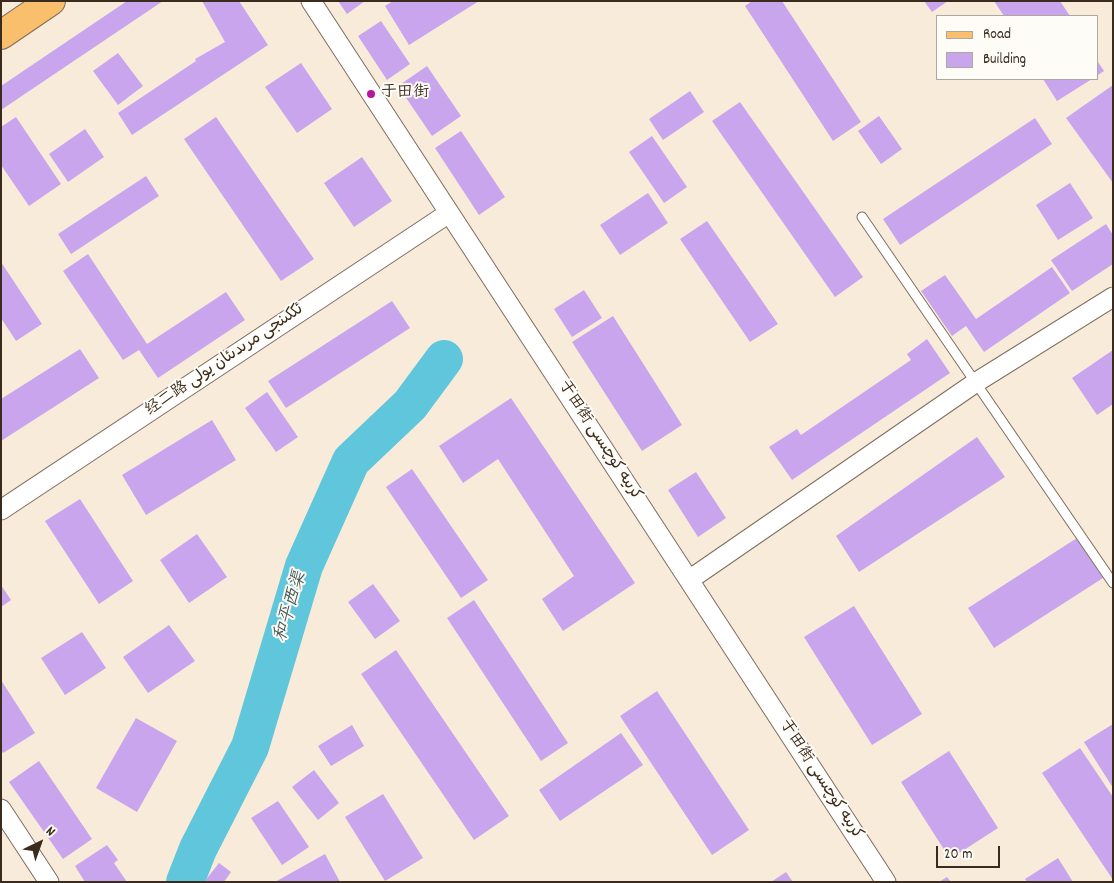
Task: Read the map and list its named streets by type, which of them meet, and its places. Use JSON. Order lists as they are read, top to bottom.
{
  "streets": {
    "street": ["经二路 ئككىنجى مرىدىئان يولى", "于田街 كرىيە كوچىسى"]
  },
  "crossings": [
    ["经二路 ئككىنجى مرىدىئان يولى", "于田街 كرىيە كوچىسى"]
  ],
  "water": ["和平西渠"],
  "places": ["于田街"],
  "legend": ["Road", "Building"],
  "scale_bar": "20 m",
  "north": "top right"
}
